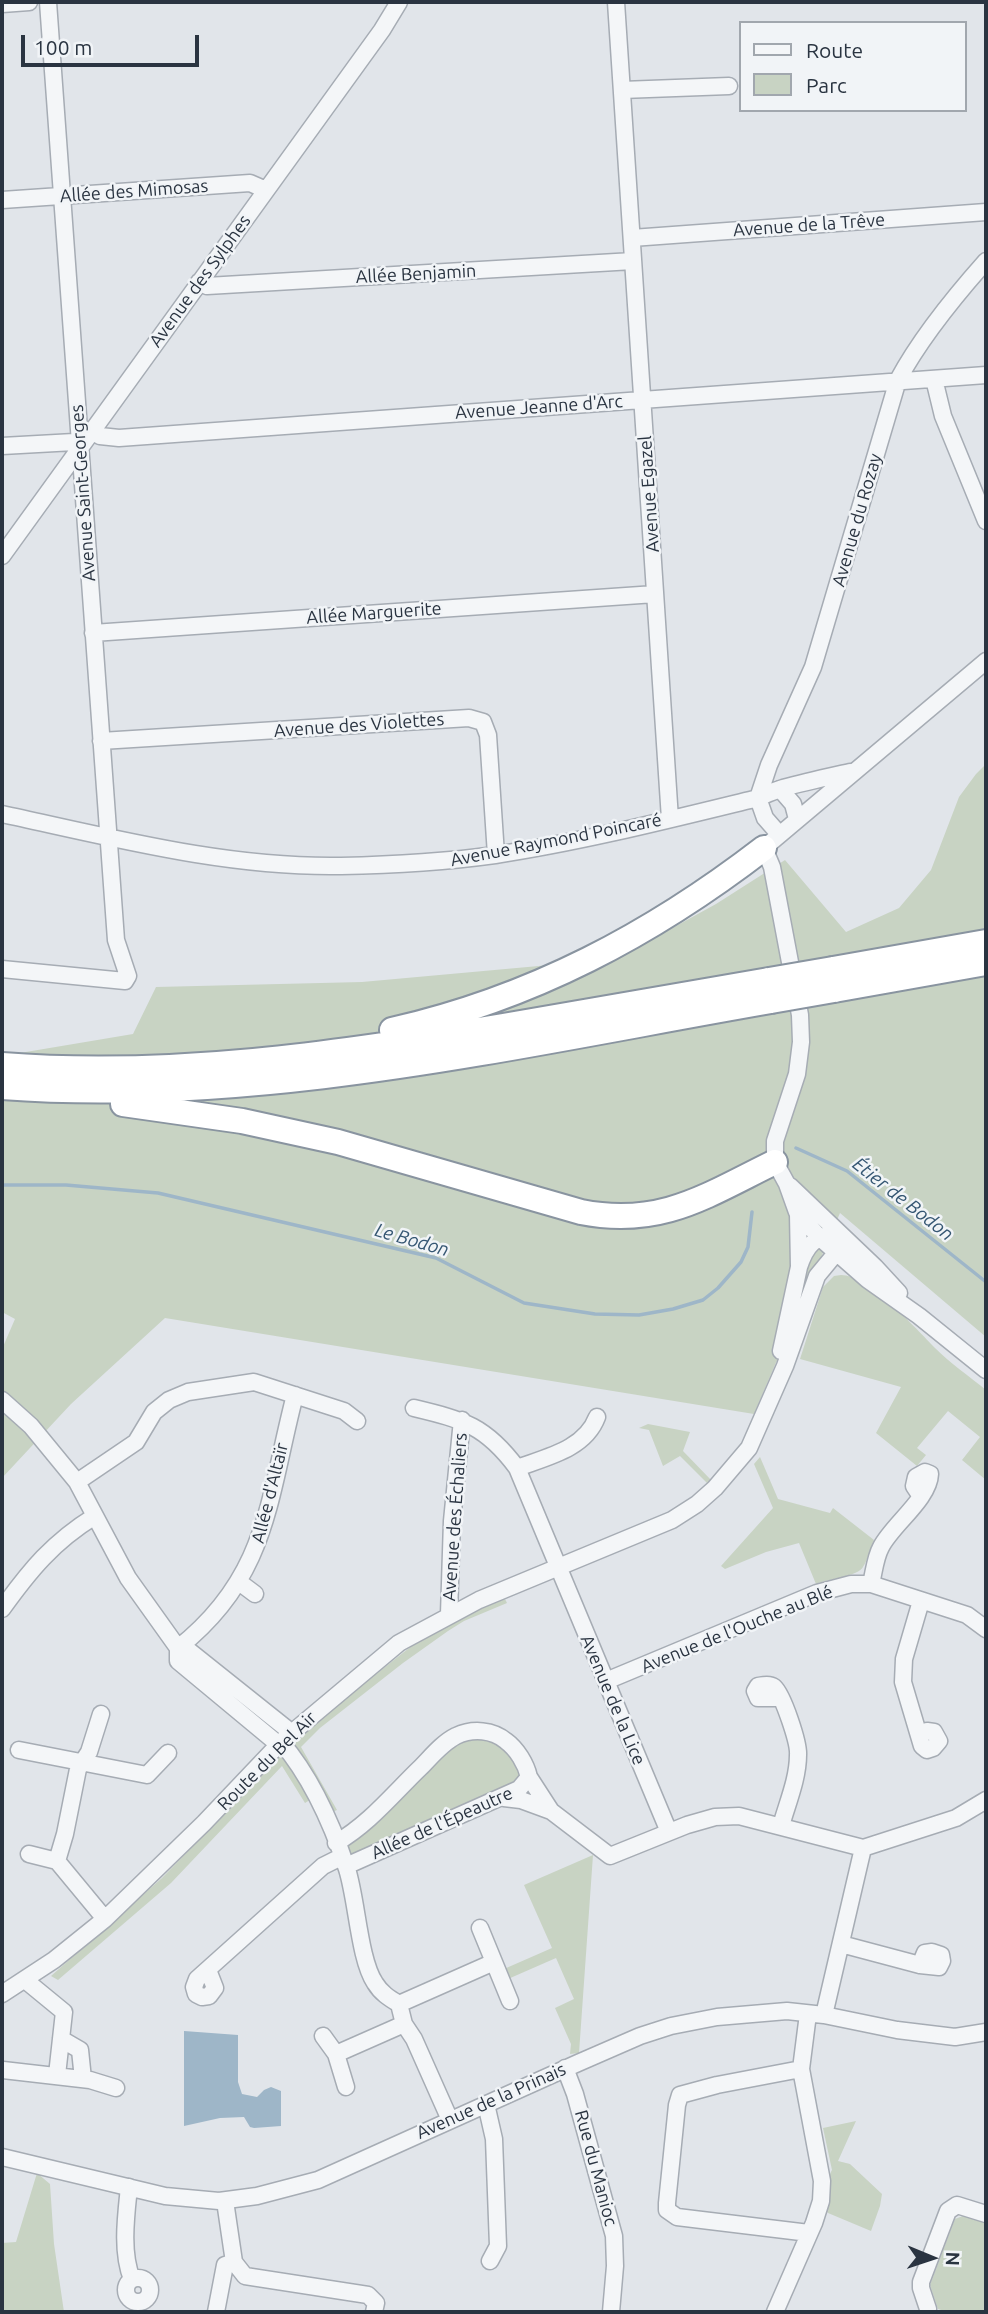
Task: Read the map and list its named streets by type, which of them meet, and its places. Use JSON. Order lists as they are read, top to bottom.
{
  "streets": {
    "street": [
      "Allée des Mimosas",
      "Avenue de la Trêve",
      "Allée Benjamin",
      "Avenue des Sylphes",
      "Avenue Jeanne d'Arc",
      "Avenue Saint-Georges",
      "Avenue Egazel",
      "Avenue du Rozay",
      "Allée Marguerite",
      "Avenue des Violettes",
      "Avenue Raymond Poincaré",
      "Allée d'Altaïr",
      "Avenue des Échaliers",
      "Avenue de l'Ouche au Blé",
      "Avenue de la Lice",
      "Route du Bel Air",
      "Allée de l'Épeautre",
      "Avenue de la Prinais",
      "Rue du Manioc"
    ]
  },
  "crossings": [
    ["Allée des Mimosas", "Avenue des Sylphes"],
    ["Allée des Mimosas", "Avenue Saint-Georges"],
    ["Avenue de la Trêve", "Avenue Egazel"],
    ["Allée Benjamin", "Avenue des Sylphes"],
    ["Allée Benjamin", "Avenue Egazel"],
    ["Avenue des Sylphes", "Avenue Jeanne d'Arc"],
    ["Avenue des Sylphes", "Avenue Saint-Georges"],
    ["Avenue Jeanne d'Arc", "Avenue Egazel"],
    ["Avenue Jeanne d'Arc", "Avenue du Rozay"],
    ["Avenue Saint-Georges", "Allée Marguerite"],
    ["Avenue Saint-Georges", "Avenue des Violettes"],
    ["Avenue Saint-Georges", "Avenue Raymond Poincaré"],
    ["Avenue Egazel", "Allée Marguerite"],
    ["Avenue Egazel", "Avenue Raymond Poincaré"],
    ["Avenue du Rozay", "Avenue Raymond Poincaré"],
    ["Avenue des Violettes", "Avenue Raymond Poincaré"],
    ["Avenue des Échaliers", "Avenue de la Lice"],
    ["Avenue des Échaliers", "Route du Bel Air"],
    ["Avenue de l'Ouche au Blé", "Avenue de la Lice"],
    ["Avenue de la Lice", "Route du Bel Air"],
    ["Avenue de la Prinais", "Rue du Manioc"]
  ],
  "water": ["Étier de Bodon", "Le Bodon"],
  "legend": ["Route", "Parc"],
  "scale_bar": "100 m",
  "north": "right"
}
